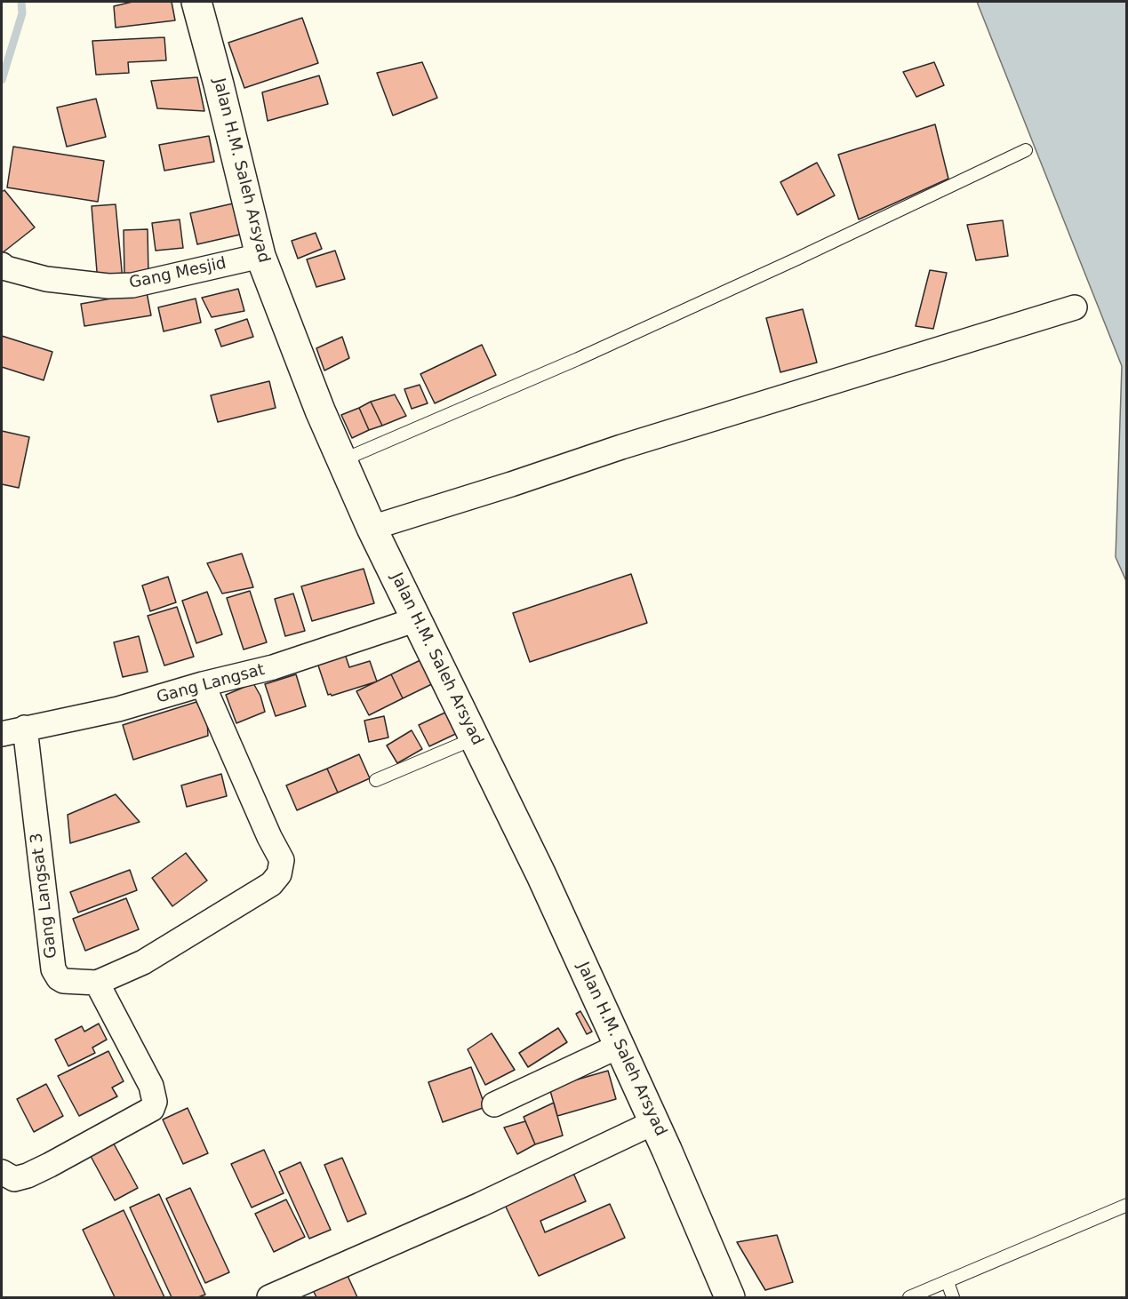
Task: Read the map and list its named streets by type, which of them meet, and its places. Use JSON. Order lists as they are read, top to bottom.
{
  "streets": {
    "street": [
      "Jalan H.M. Saleh Arsyad",
      "Gang Mesjid",
      "Gang Langsat",
      "Gang Langsat 3"
    ]
  },
  "crossings": [
    ["Jalan H.M. Saleh Arsyad", "Gang Mesjid"],
    ["Jalan H.M. Saleh Arsyad", "Gang Langsat"],
    ["Gang Langsat", "Gang Langsat 3"]
  ]
}
